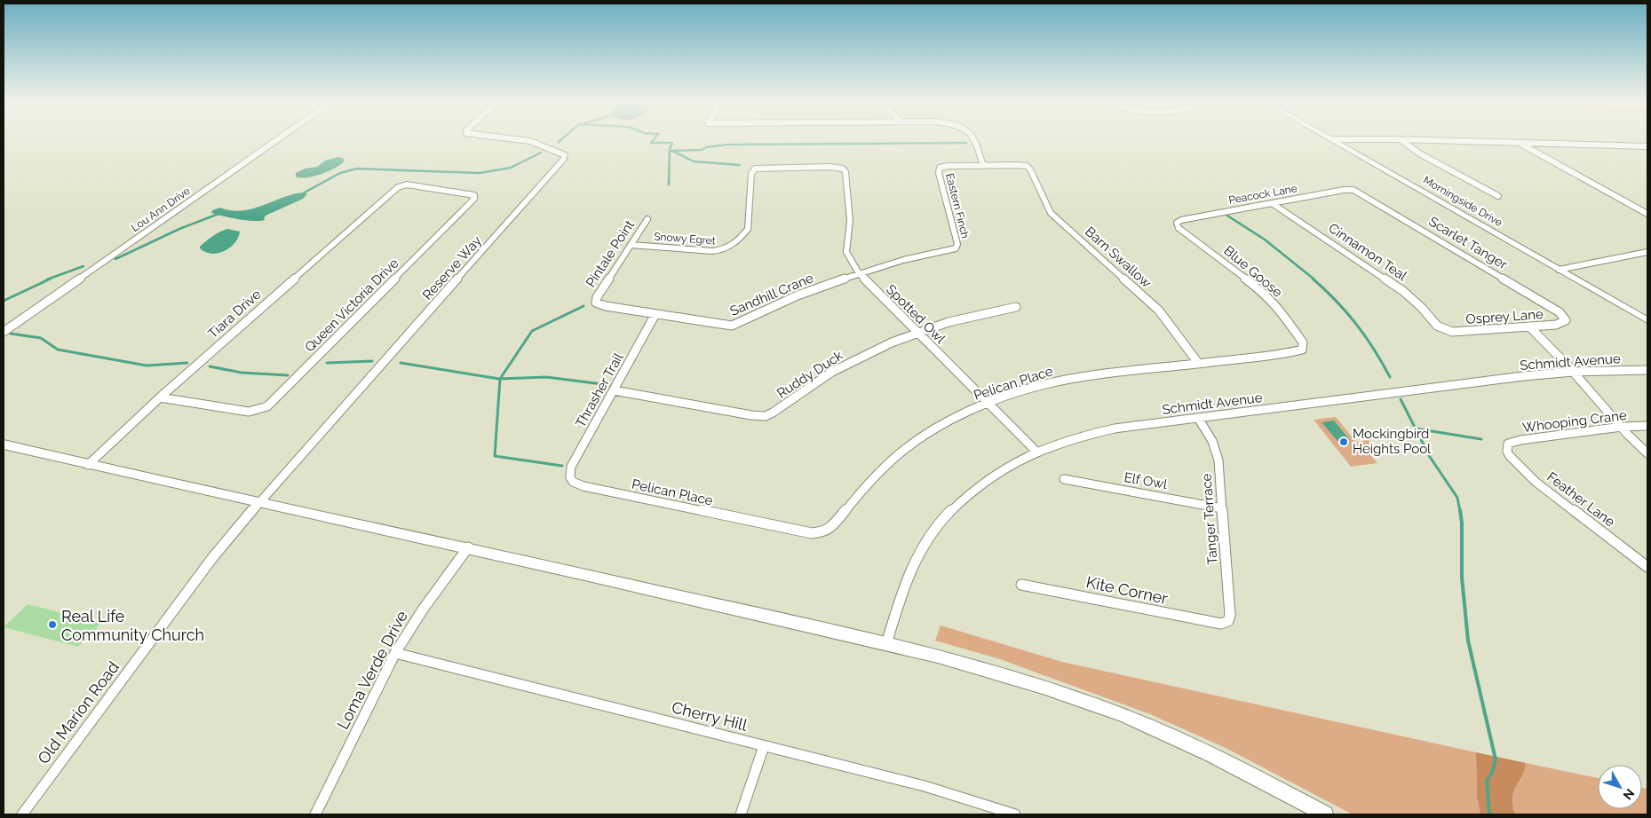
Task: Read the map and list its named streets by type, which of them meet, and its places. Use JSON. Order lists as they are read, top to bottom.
{
  "streets": {
    "street": [
      "Peacock Lane",
      "Morningside Drive",
      "Eastern Finch",
      "Lou Ann Drive",
      "Snowy Egret",
      "Scarlet Tanger",
      "Cinnamon Teal",
      "Pintale Point",
      "Barn Swallow",
      "Reserve Way",
      "Blue Goose",
      "Sandhill Crane",
      "Queen Victoria Drive",
      "Tiara Drive",
      "Spotted Owl",
      "Osprey Lane",
      "Schmidt Avenue",
      "Ruddy Duck",
      "Pelican Place",
      "Thrasher Trail",
      "Whooping Crane",
      "Elf Owl",
      "Feather Lane",
      "Tanger Terrace",
      "Kite Corner",
      "Loma Verde Drive",
      "Old Marion Road",
      "Cherry Hill"
    ]
  },
  "crossings": [
    ["Peacock Lane", "Scarlet Tanger"],
    ["Peacock Lane", "Cinnamon Teal"],
    ["Peacock Lane", "Blue Goose"],
    ["Eastern Finch", "Barn Swallow"],
    ["Eastern Finch", "Sandhill Crane"],
    ["Snowy Egret", "Pintale Point"],
    ["Snowy Egret", "Spotted Owl"],
    ["Scarlet Tanger", "Osprey Lane"],
    ["Cinnamon Teal", "Osprey Lane"],
    ["Pintale Point", "Sandhill Crane"],
    ["Barn Swallow", "Pelican Place"],
    ["Reserve Way", "Old Marion Road"],
    ["Blue Goose", "Pelican Place"],
    ["Sandhill Crane", "Spotted Owl"],
    ["Sandhill Crane", "Thrasher Trail"],
    ["Queen Victoria Drive", "Tiara Drive"],
    ["Spotted Owl", "Schmidt Avenue"],
    ["Spotted Owl", "Ruddy Duck"],
    ["Spotted Owl", "Pelican Place"],
    ["Schmidt Avenue", "Tanger Terrace"],
    ["Ruddy Duck", "Thrasher Trail"],
    ["Pelican Place", "Thrasher Trail"],
    ["Whooping Crane", "Feather Lane"],
    ["Elf Owl", "Tanger Terrace"],
    ["Tanger Terrace", "Kite Corner"],
    ["Loma Verde Drive", "Cherry Hill"]
  ],
  "places": ["Mockingbird Heights Pool", "Real Life Community Church"],
  "north": "bottom right"
}
